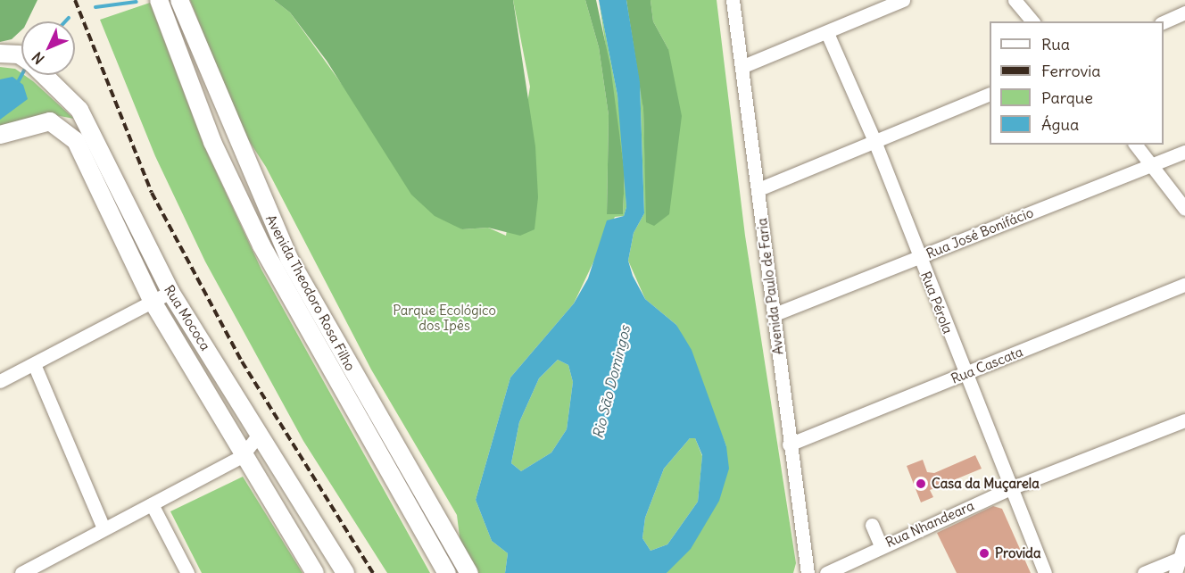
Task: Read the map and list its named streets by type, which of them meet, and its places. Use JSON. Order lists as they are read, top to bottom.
{
  "streets": {
    "main road": ["Avenida Theodoro Rosa Filho", "Rua Mococa"],
    "street": [
      "Rua José Bonifácio",
      "Avenida Paulo de Faria",
      "Rua Pérola",
      "Rua Cascata",
      "Rua Nhandeara"
    ]
  },
  "crossings": [
    ["Rua José Bonifácio", "Avenida Paulo de Faria"],
    ["Rua José Bonifácio", "Rua Pérola"],
    ["Avenida Paulo de Faria", "Rua Cascata"],
    ["Rua Pérola", "Rua Cascata"],
    ["Rua Pérola", "Rua Nhandeara"]
  ],
  "water": ["Rio São Domingos"],
  "parks": ["Parque Ecológico dos Ipês"],
  "places": ["Casa da Muçarela", "Provida"],
  "legend": [
    "Rua",
    "Ferrovia",
    "Parque",
    "Água"
  ],
  "north": "bottom left"
}
